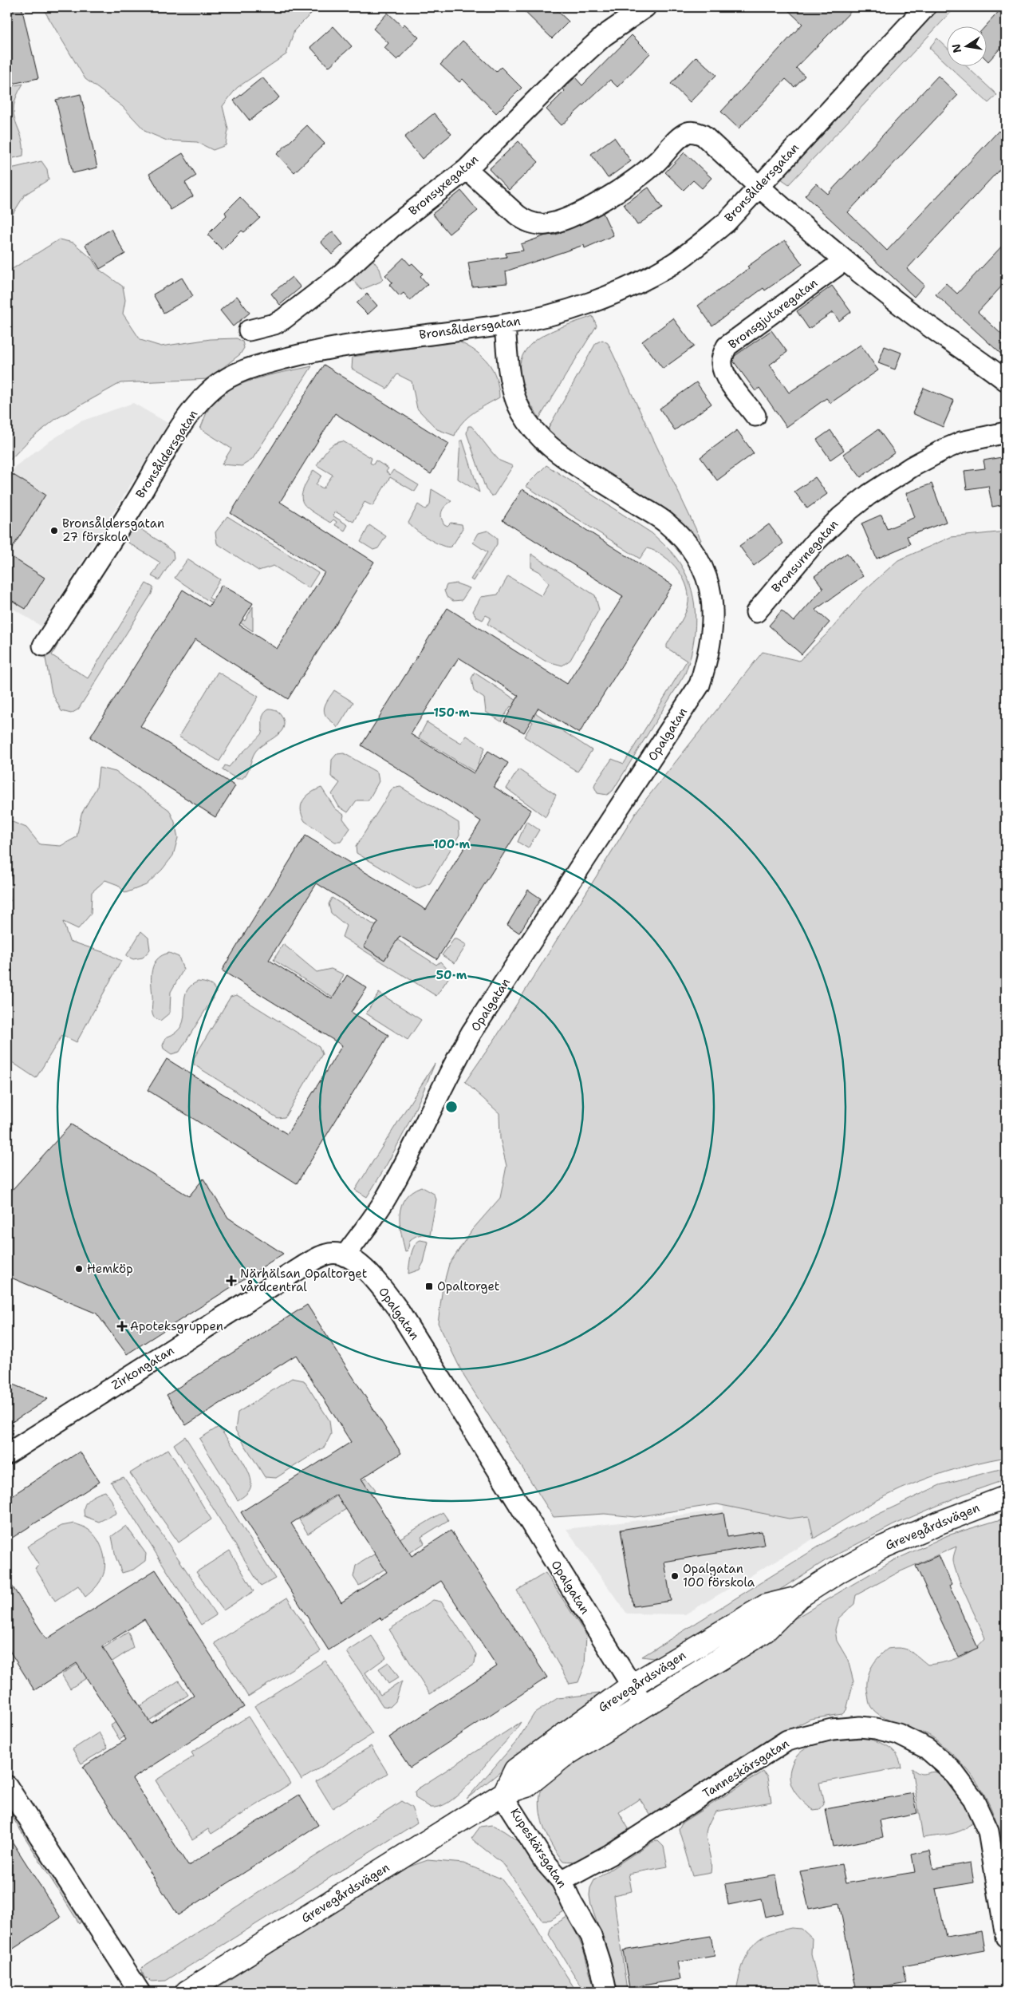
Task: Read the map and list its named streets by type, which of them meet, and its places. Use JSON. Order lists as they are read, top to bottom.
{
  "streets": {
    "street": [
      "Bronsåldersgatan",
      "Bronsyxegatan",
      "Bronsgjutaregatan",
      "Bronsurnegatan",
      "Opalgatan",
      "Zirkongatan",
      "Grevegårdsvägen",
      "Tanneskärsgatan",
      "Kupeskärsgatan"
    ]
  },
  "crossings": [
    ["Bronsåldersgatan", "Opalgatan"],
    ["Opalgatan", "Zirkongatan"],
    ["Opalgatan", "Grevegårdsvägen"],
    ["Grevegårdsvägen", "Kupeskärsgatan"],
    ["Tanneskärsgatan", "Kupeskärsgatan"]
  ],
  "places": {
    "other": ["Bronsåldersgatan 27 förskola", "Hemköp", "Opalgatan 100 förskola"],
    "health": ["Närhälsan Opaltorget vårdcentral", "Apoteksgruppen"],
    "transit": ["Opaltorget"]
  },
  "north": "left",
  "rings": ["150 m", "100 m", "50 m"]
}
